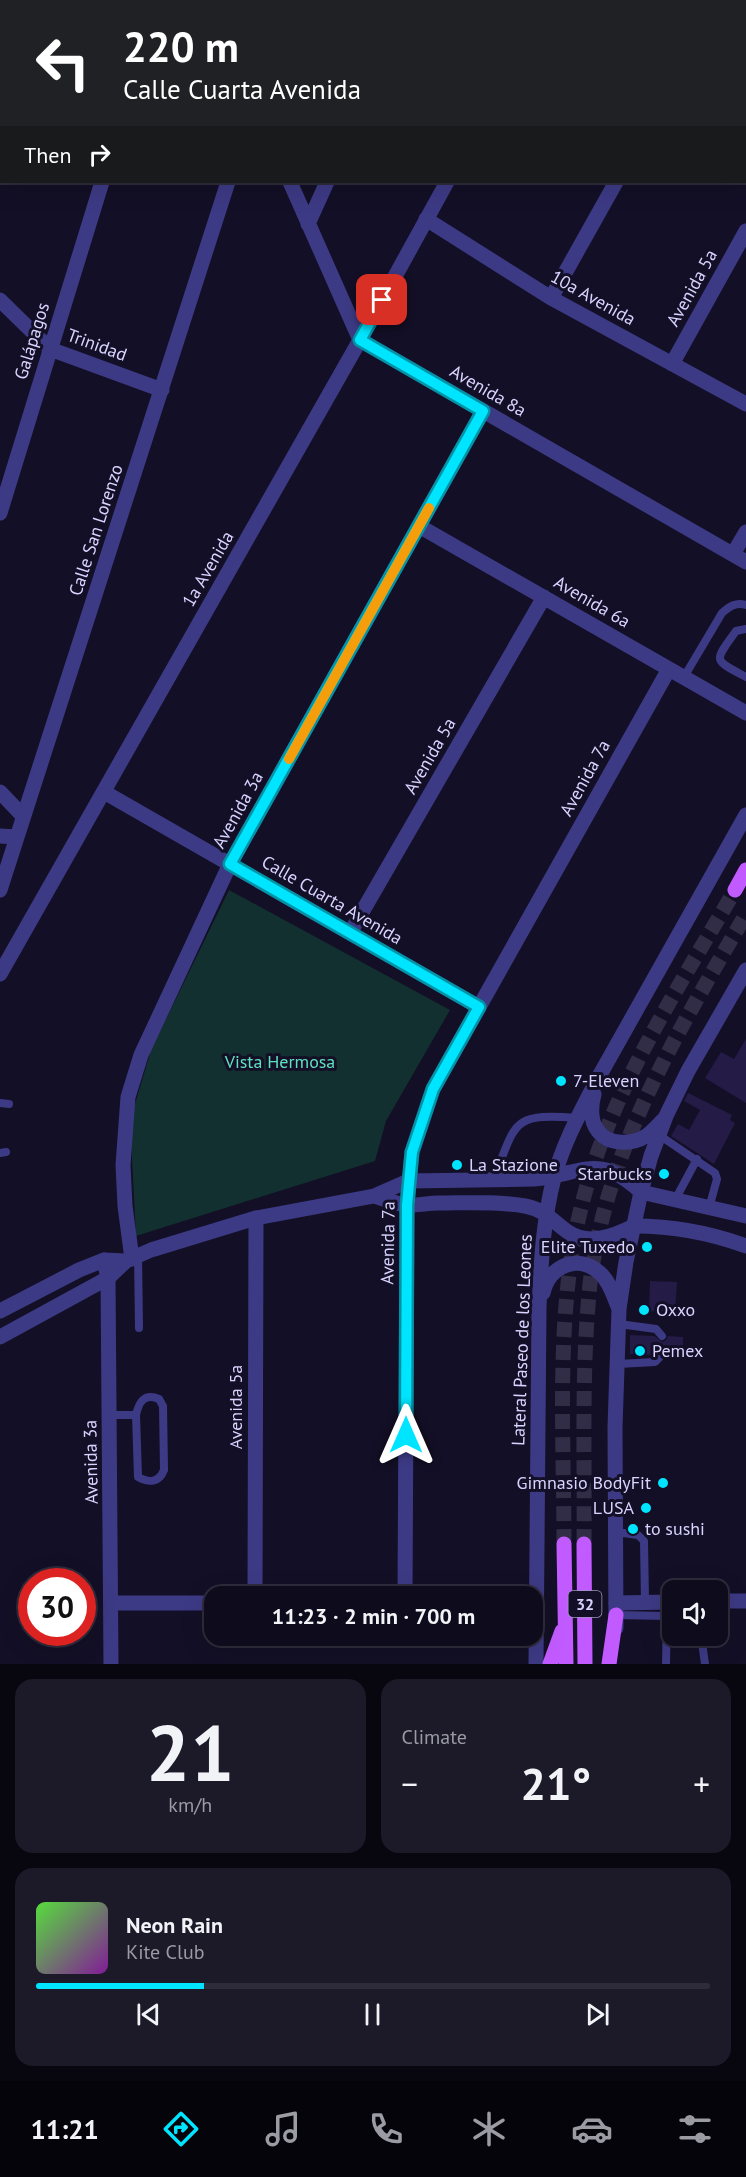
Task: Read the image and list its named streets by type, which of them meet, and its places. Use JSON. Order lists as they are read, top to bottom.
{
  "streets": {
    "main road": ["32"],
    "street": [
      "Avenida 5a",
      "10a Avenida",
      "Galápagos",
      "Trinidad",
      "Avenida 8a",
      "Calle San Lorenzo",
      "1a Avenida",
      "Avenida 6a",
      "Avenida 7a",
      "Avenida 3a",
      "Calle Cuarta Avenida",
      "Lateral Paseo de los Leones"
    ]
  },
  "crossings": [
    ["Avenida 5a", "10a Avenida"],
    ["Avenida 5a", "Avenida 6a"],
    ["Avenida 5a", "Calle Cuarta Avenida"],
    ["10a Avenida", "1a Avenida"],
    ["Galápagos", "Trinidad"],
    ["Trinidad", "Calle San Lorenzo"],
    ["Avenida 8a", "1a Avenida"],
    ["Avenida 8a", "Avenida 3a"],
    ["1a Avenida", "Calle Cuarta Avenida"],
    ["Avenida 6a", "Avenida 7a"],
    ["Avenida 6a", "Avenida 3a"],
    ["Avenida 7a", "Calle Cuarta Avenida"],
    ["Avenida 3a", "Calle Cuarta Avenida"]
  ],
  "parks": ["Vista Hermosa"],
  "places": [
    "7-Eleven",
    "La Stazione",
    "Starbucks",
    "Elite Tuxedo",
    "Oxxo",
    "Pemex",
    "Gimnasio BodyFit",
    "LUSA",
    "to sushi"
  ],
  "page": {
    "turn": ["220 m", "Calle Cuarta Avenida"],
    "then": "Then",
    "limit": "30",
    "trip": "11:23 · 2 min · 700 m",
    "tile": [
      ["21", "km/h"],
      "Climate"
    ],
    "heat": ["−", "21°", "+"],
    "song": ["Neon Rain", "Kite Club"],
    "tabs": "11:21"
  }
}
